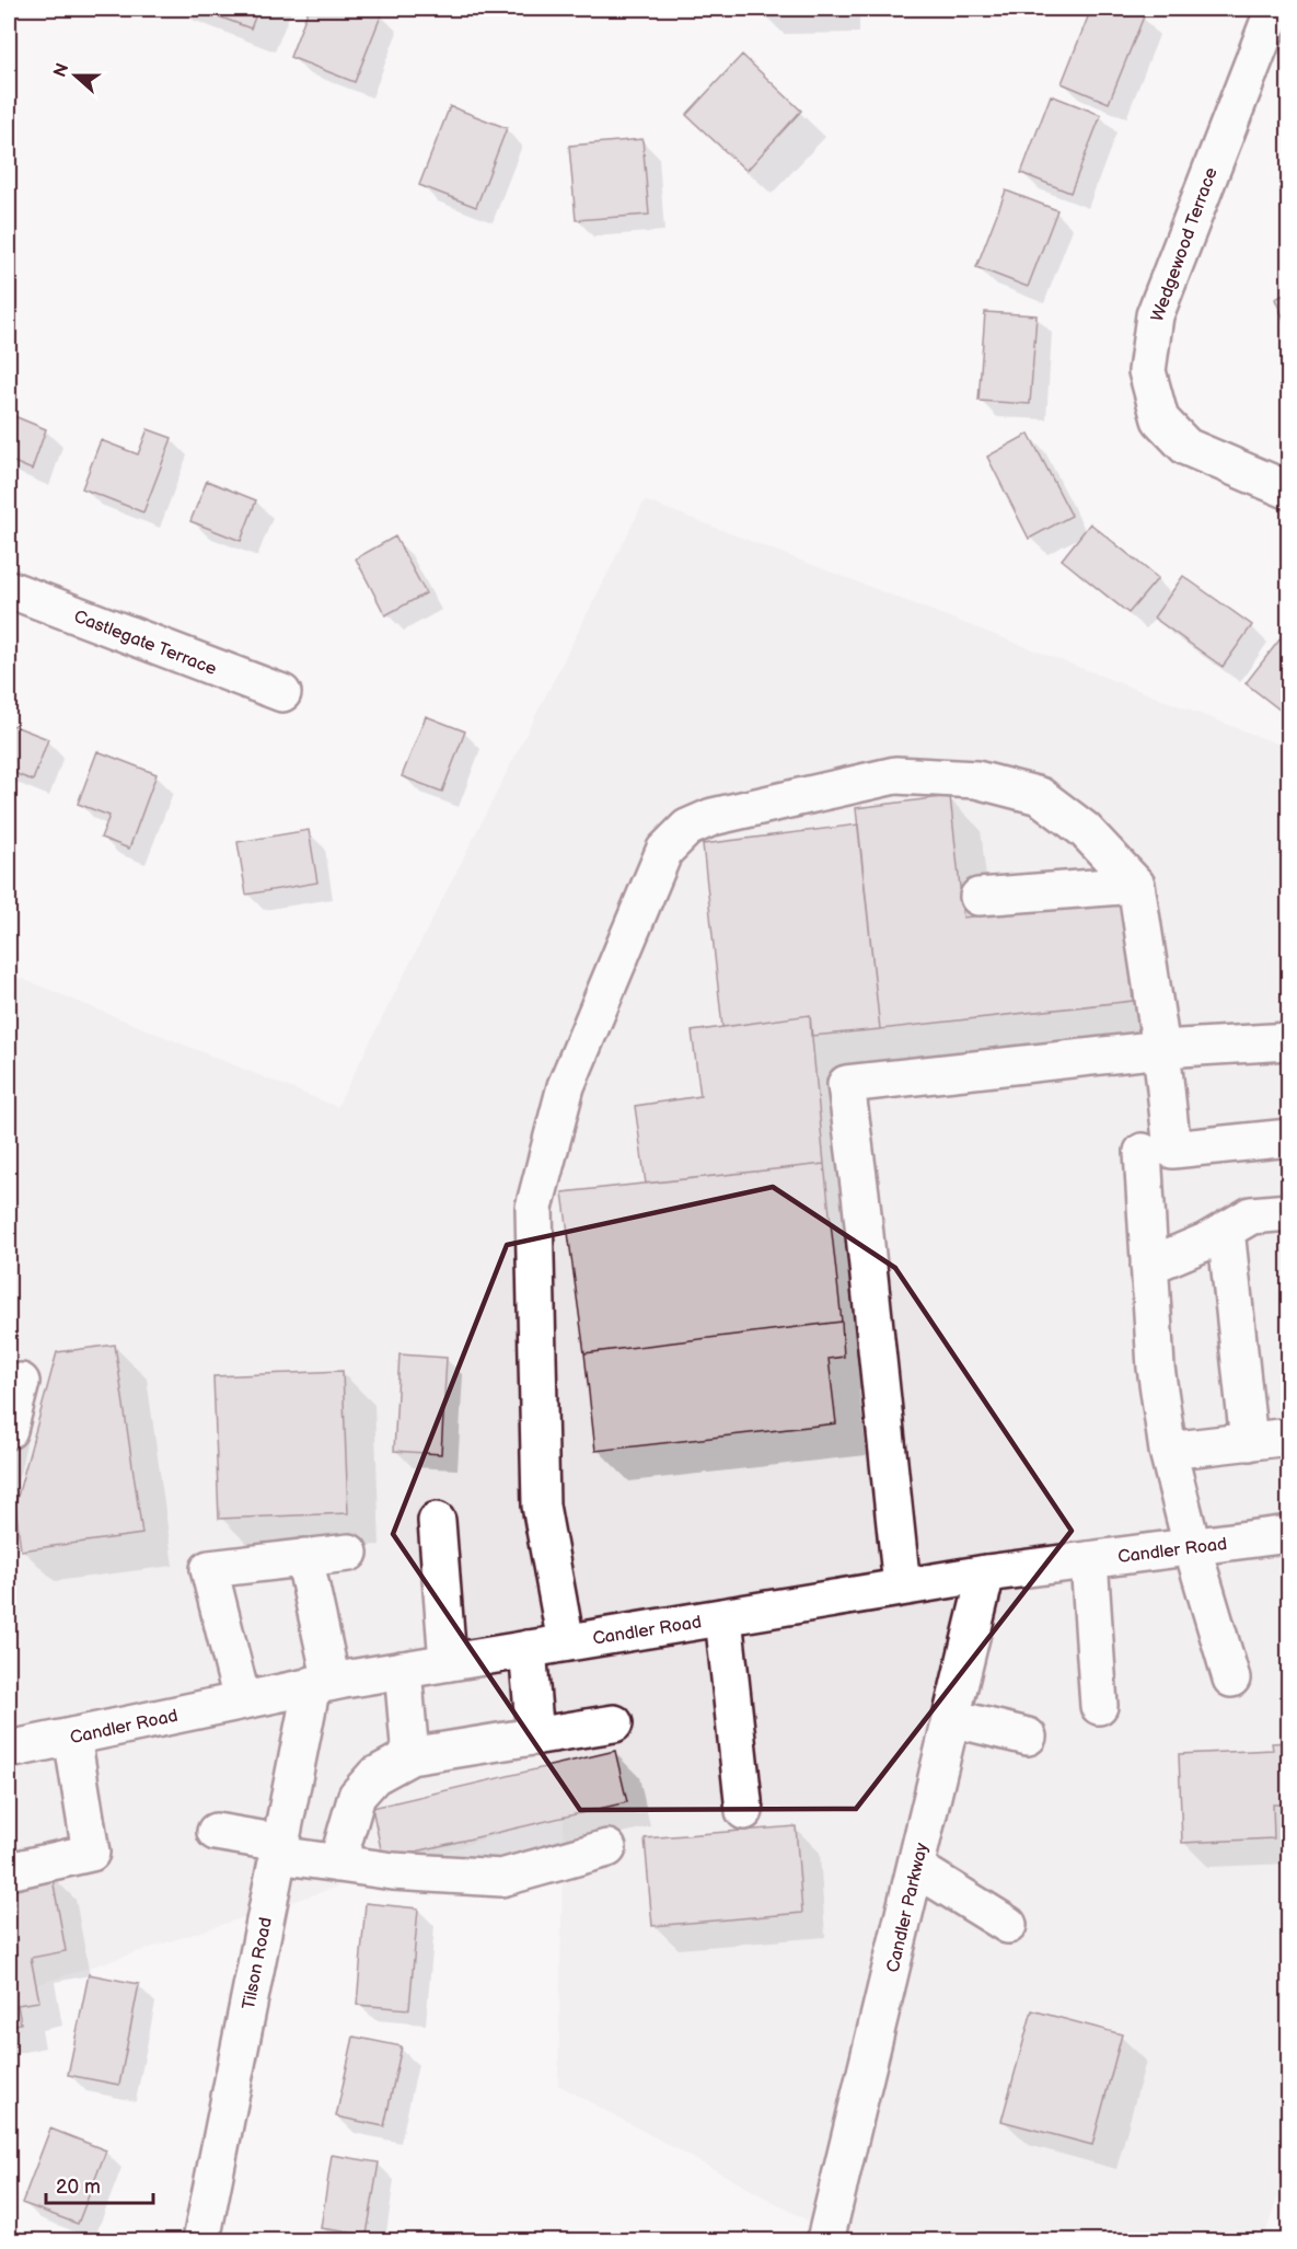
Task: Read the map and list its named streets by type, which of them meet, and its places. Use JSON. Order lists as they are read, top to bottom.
{
  "streets": {
    "street": [
      "Wedgewood Terrace",
      "Castlegate Terrace",
      "Candler Road",
      "Candler Parkway",
      "Tilson Road"
    ]
  },
  "crossings": [
    ["Candler Road", "Candler Parkway"],
    ["Candler Road", "Tilson Road"]
  ],
  "scale_bar": "20 m",
  "north": "left"
}
